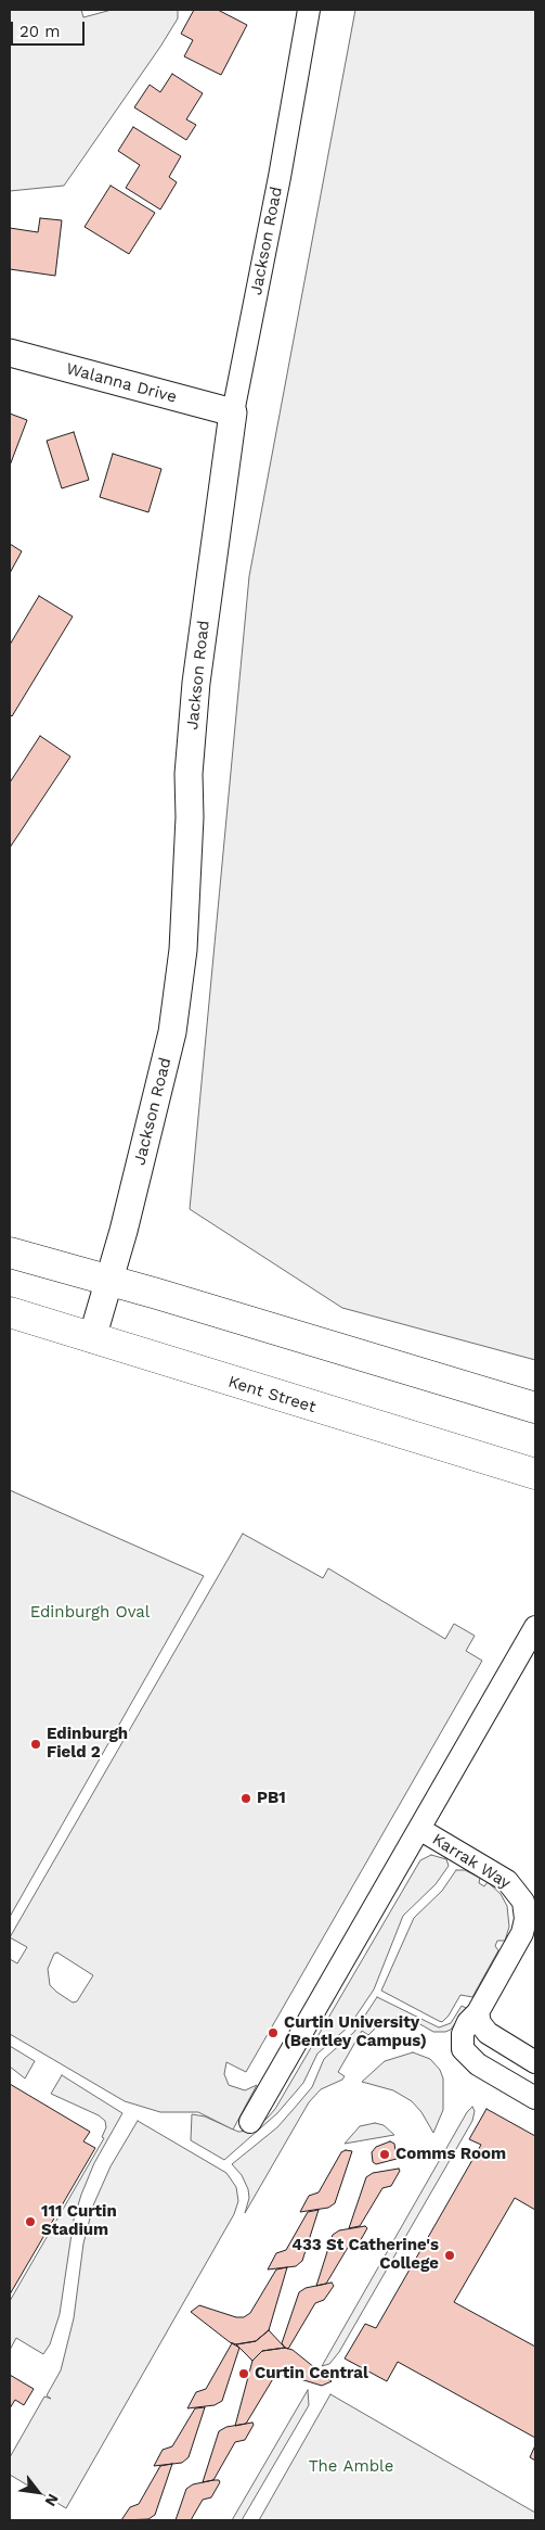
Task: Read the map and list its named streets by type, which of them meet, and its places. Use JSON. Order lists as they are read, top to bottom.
{
  "streets": {
    "main road": ["Kent Street"],
    "street": ["Jackson Road", "Walanna Drive", "Karrak Way"]
  },
  "crossings": [
    ["Jackson Road", "Walanna Drive"],
    ["Jackson Road", "Kent Street"]
  ],
  "parks": ["Edinburgh Oval", "The Amble"],
  "places": [
    "Edinburgh Field 2",
    "PB1",
    "Curtin University (Bentley Campus)",
    "Comms Room",
    "111 Curtin Stadium",
    "433 St Catherine's College",
    "Curtin Central"
  ],
  "scale_bar": "20 m",
  "north": "bottom right"
}
